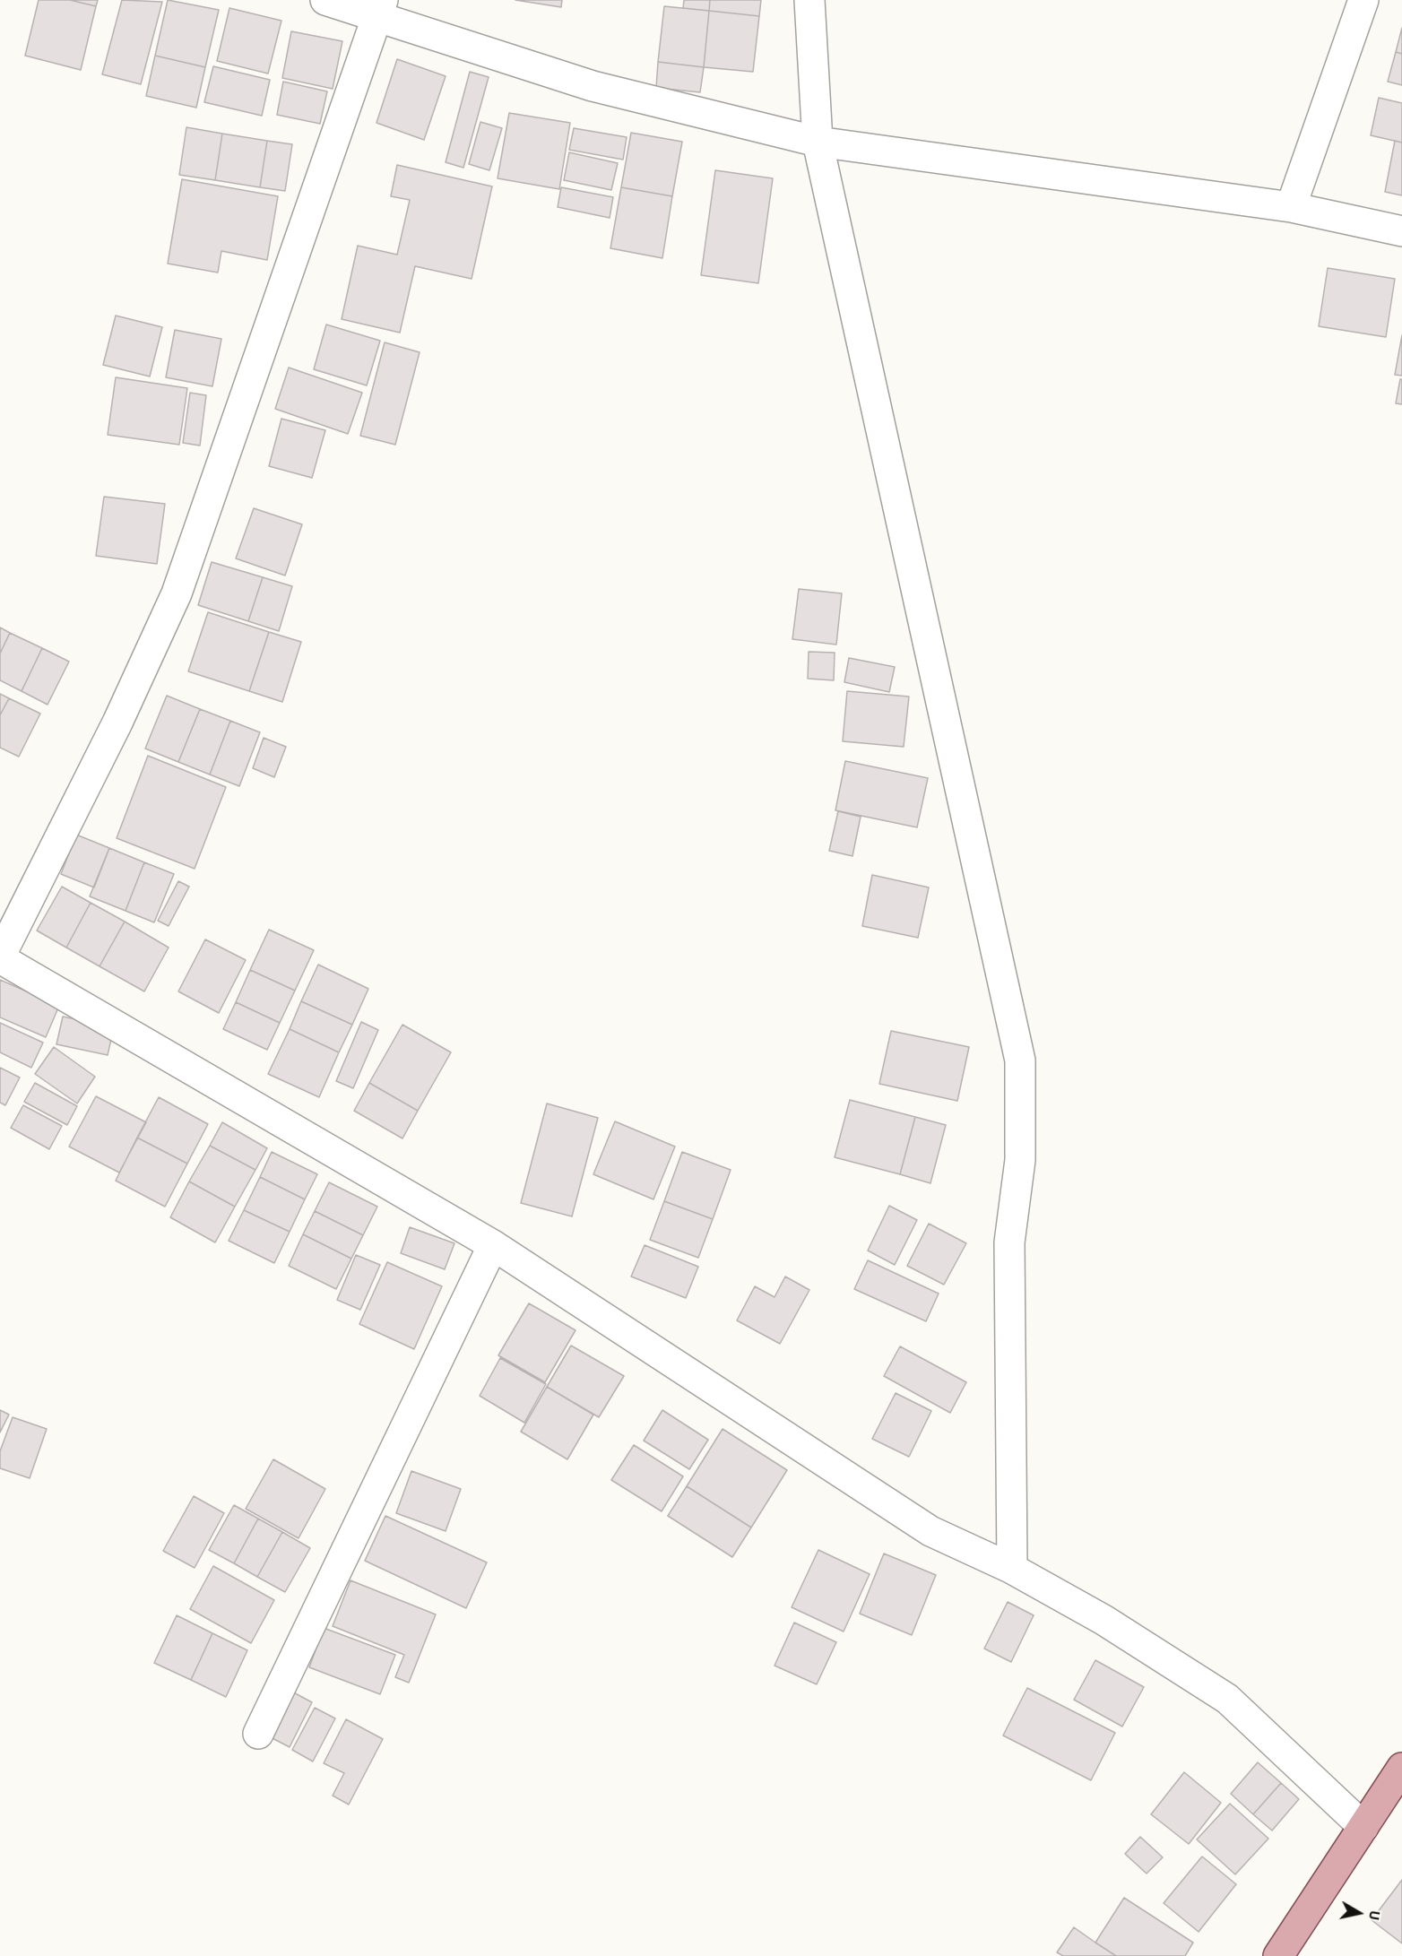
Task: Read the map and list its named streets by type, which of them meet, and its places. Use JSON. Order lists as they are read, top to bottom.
{
  "north": "right"
}
